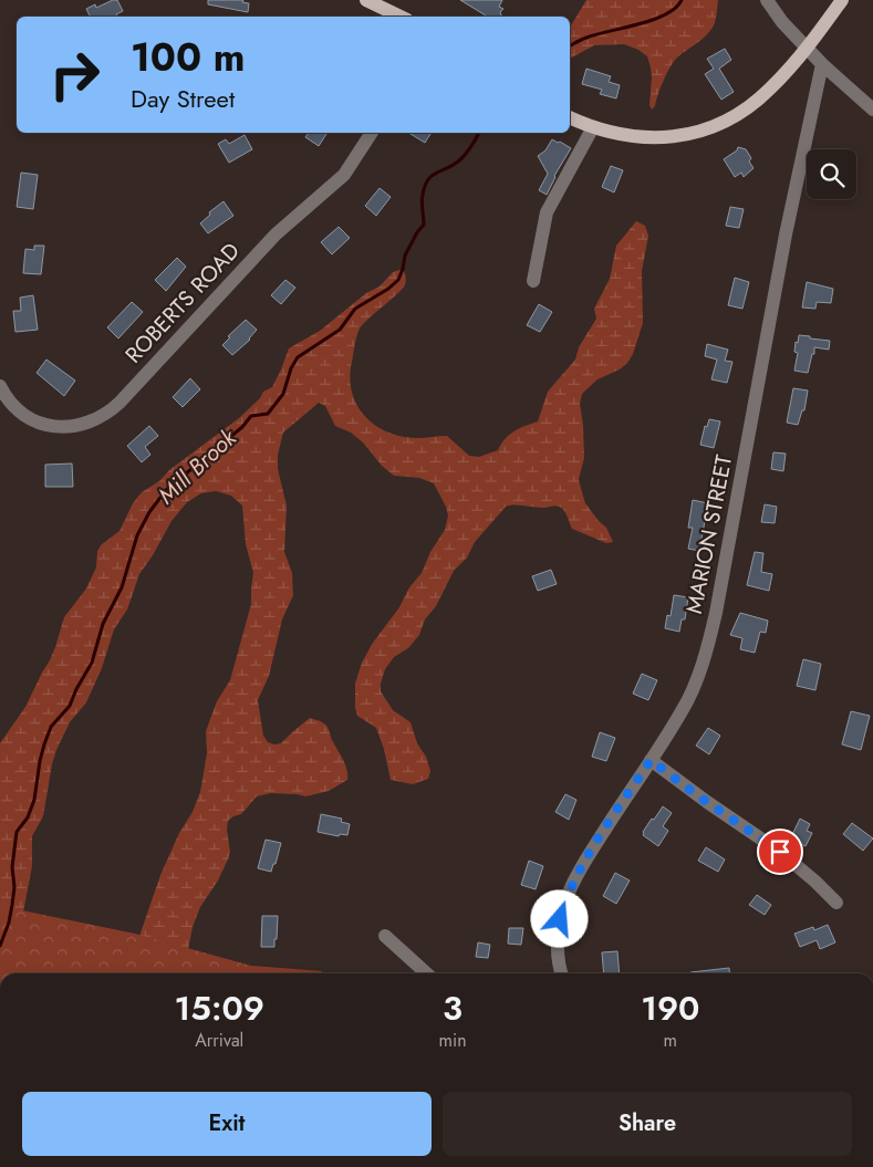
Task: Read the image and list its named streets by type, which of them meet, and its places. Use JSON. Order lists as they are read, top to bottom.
{
  "streets": {
    "street": ["ROBERTS ROAD", "MARION STREET"]
  },
  "water": ["Mill Brook"],
  "page": {
    "turn": ["100 m", "Day Street"],
    "eta": [
      "15:09",
      "Arrival",
      "3",
      "min",
      "190",
      "m"
    ],
    "buttons": ["Exit", "Share"]
  }
}
